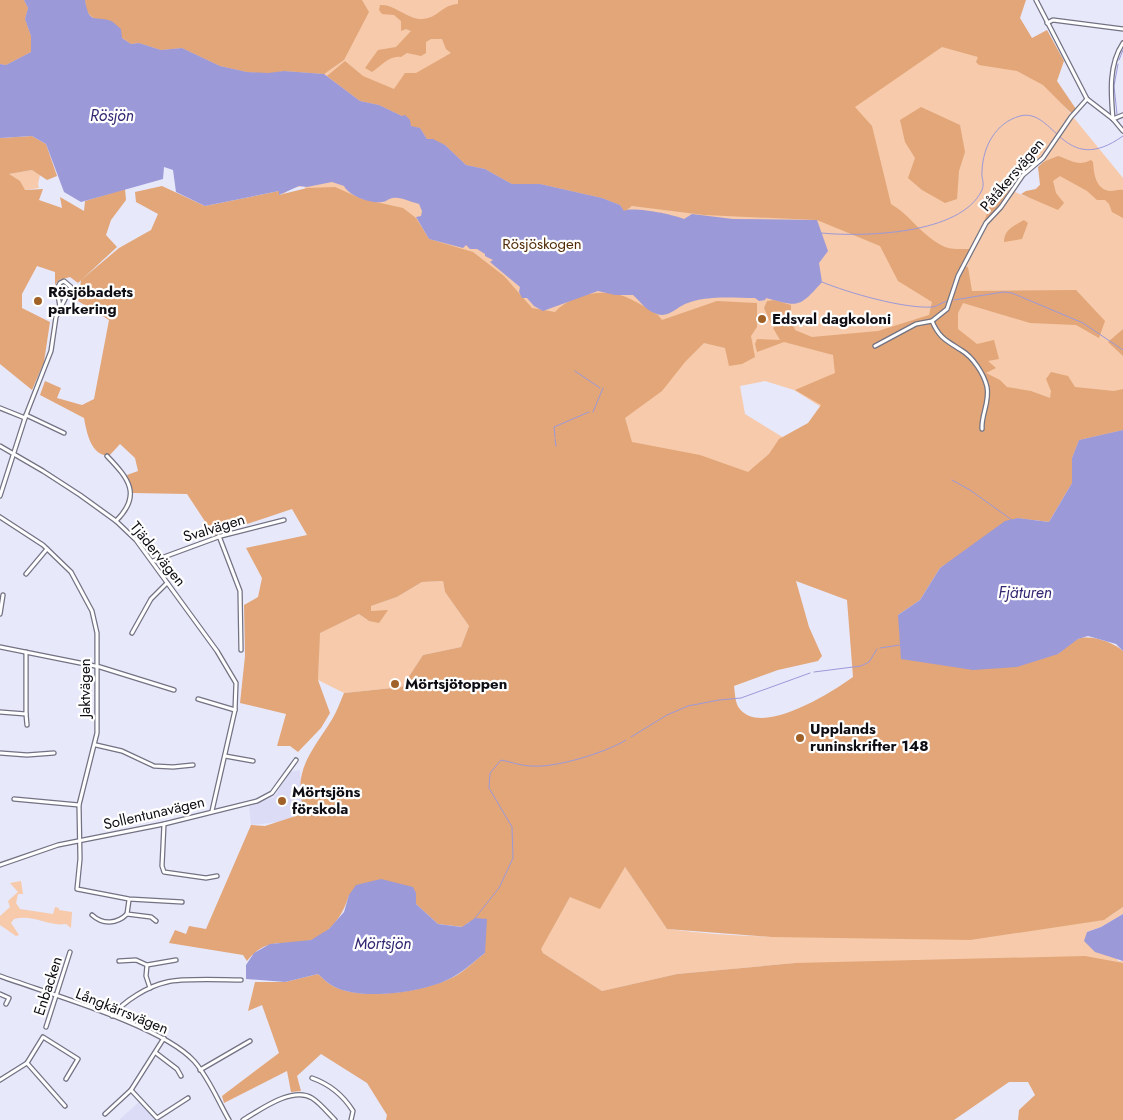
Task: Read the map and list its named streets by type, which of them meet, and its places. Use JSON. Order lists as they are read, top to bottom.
{
  "streets": {
    "street": [
      "Påtåkersvägen",
      "Svalvägen",
      "Tjädervägen",
      "Jaktvägen",
      "Sollentunavägen",
      "Enbacken",
      "Långkärrsvägen"
    ]
  },
  "crossings": [
    ["Svalvägen", "Tjädervägen"],
    ["Tjädervägen", "Sollentunavägen"],
    ["Jaktvägen", "Sollentunavägen"],
    ["Enbacken", "Långkärrsvägen"]
  ],
  "water": ["Rösjön", "Fjäturen", "Mörtsjön"],
  "parks": ["Rösjöskogen"],
  "places": [
    "Rösjöbadets parkering",
    "Edsval dagkoloni",
    "Mörtsjötoppen",
    "Upplands runinskrifter 148",
    "Mörtsjöns förskola"
  ]
}
